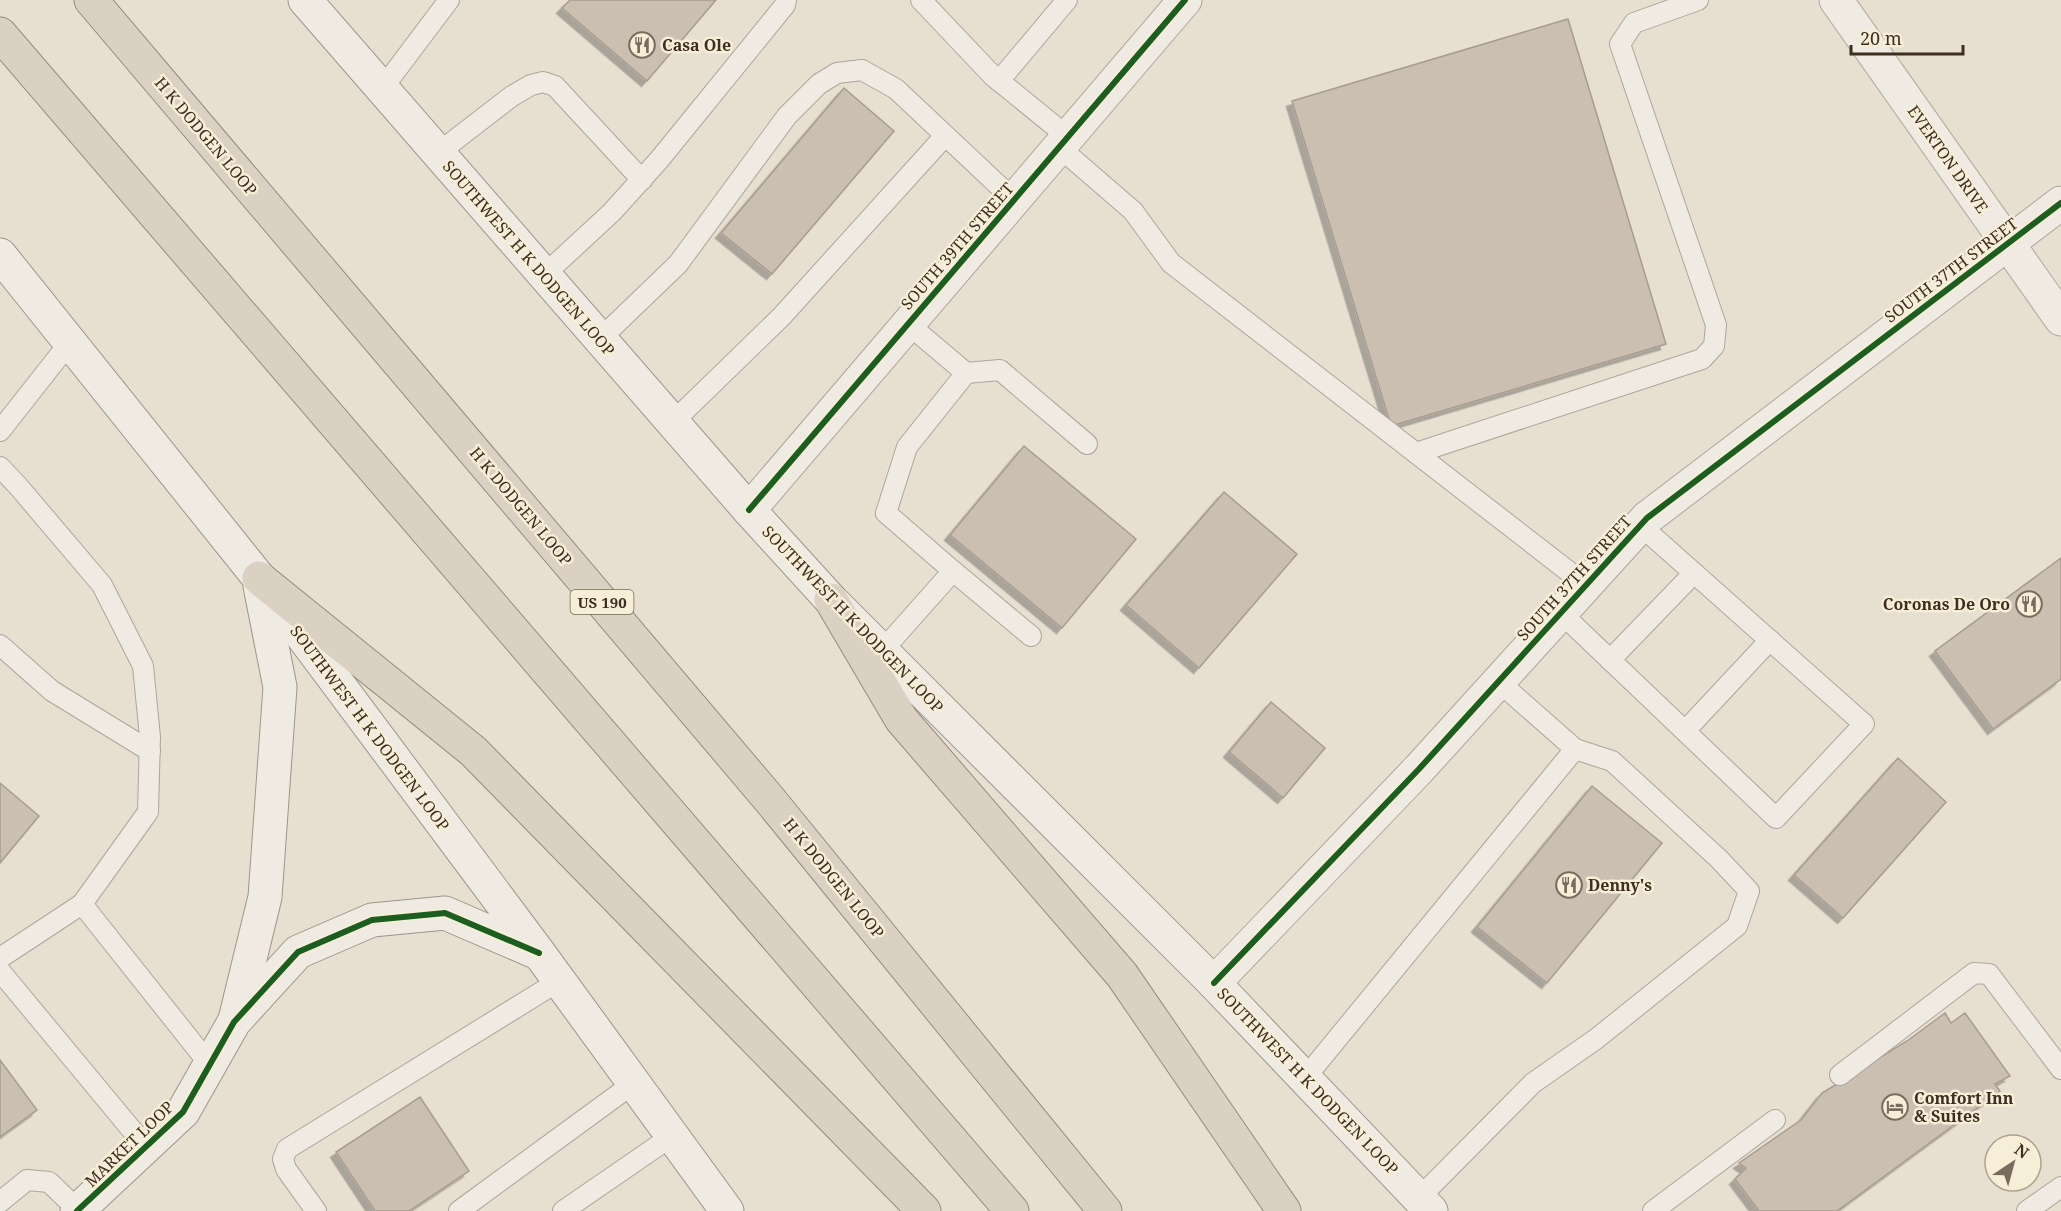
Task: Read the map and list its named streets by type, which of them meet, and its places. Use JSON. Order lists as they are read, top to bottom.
{
  "streets": {
    "highway": ["H K DODGEN LOOP", "US 190"],
    "street": [
      "EVERTON DRIVE",
      "SOUTH 39TH STREET",
      "SOUTHWEST H K DODGEN LOOP",
      "SOUTH 37TH STREET",
      "MARKET LOOP"
    ]
  },
  "crossings": [
    ["EVERTON DRIVE", "SOUTH 37TH STREET"],
    ["SOUTH 39TH STREET", "SOUTHWEST H K DODGEN LOOP"],
    ["SOUTHWEST H K DODGEN LOOP", "SOUTH 37TH STREET"],
    ["SOUTHWEST H K DODGEN LOOP", "MARKET LOOP"]
  ],
  "places": {
    "restaurant": ["Casa Ole", "Coronas De Oro", "Denny's"],
    "hotel": ["Comfort Inn & Suites"]
  },
  "scale_bar": "20 m",
  "north": "top right"
}
